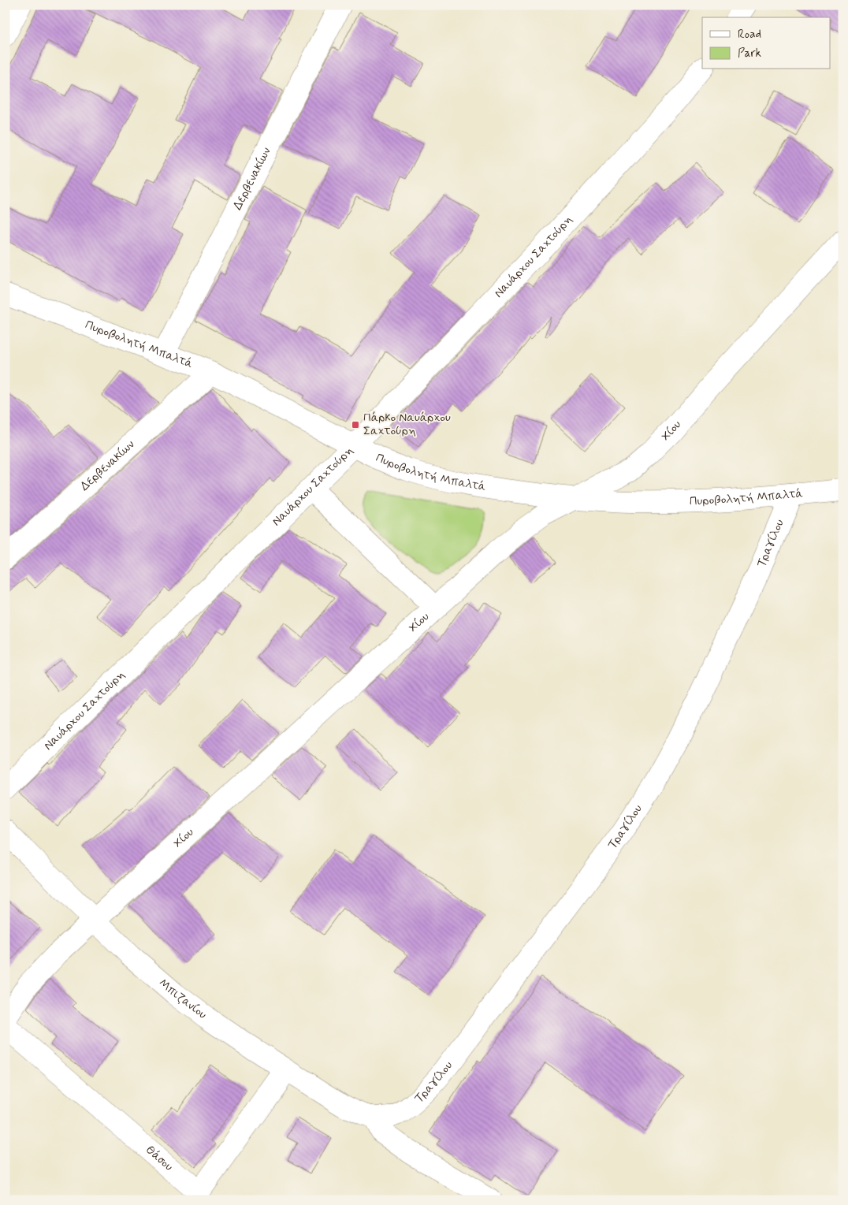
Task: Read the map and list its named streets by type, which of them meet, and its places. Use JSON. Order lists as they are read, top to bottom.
{
  "streets": {
    "street": [
      "Δερβενακίων",
      "Ναυάρχου Σαχτούρη",
      "Πυροβολητή Μπαλτά",
      "Χίου",
      "Τραγίλου",
      "Μπιζανίου",
      "Θάσου"
    ]
  },
  "crossings": [
    ["Δερβενακίων", "Πυροβολητή Μπαλτά"],
    ["Ναυάρχου Σαχτούρη", "Πυροβολητή Μπαλτά"],
    ["Πυροβολητή Μπαλτά", "Χίου"],
    ["Πυροβολητή Μπαλτά", "Τραγίλου"],
    ["Χίου", "Μπιζανίου"],
    ["Τραγίλου", "Μπιζανίου"],
    ["Μπιζανίου", "Θάσου"]
  ],
  "places": {
    "transit": ["Πάρκο Ναυάρχου Σαχτούρη"]
  },
  "legend": ["Road", "Park"]
}
